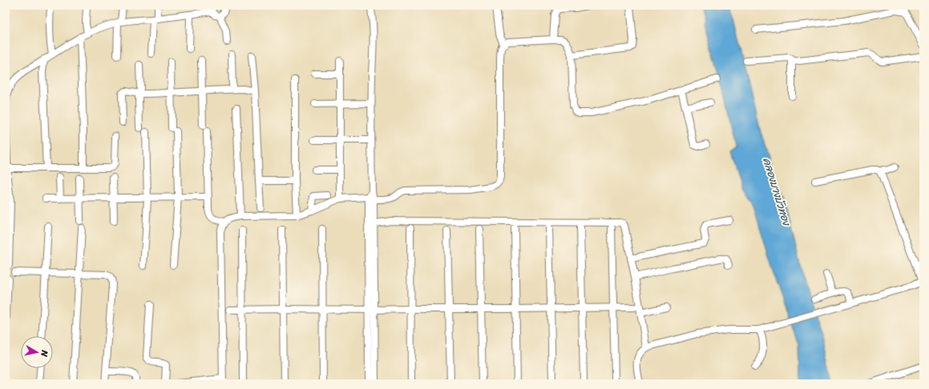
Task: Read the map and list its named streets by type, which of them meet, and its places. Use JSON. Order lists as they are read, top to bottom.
{
  "water": ["คลองบางบัวทอง"],
  "north": "right"
}
